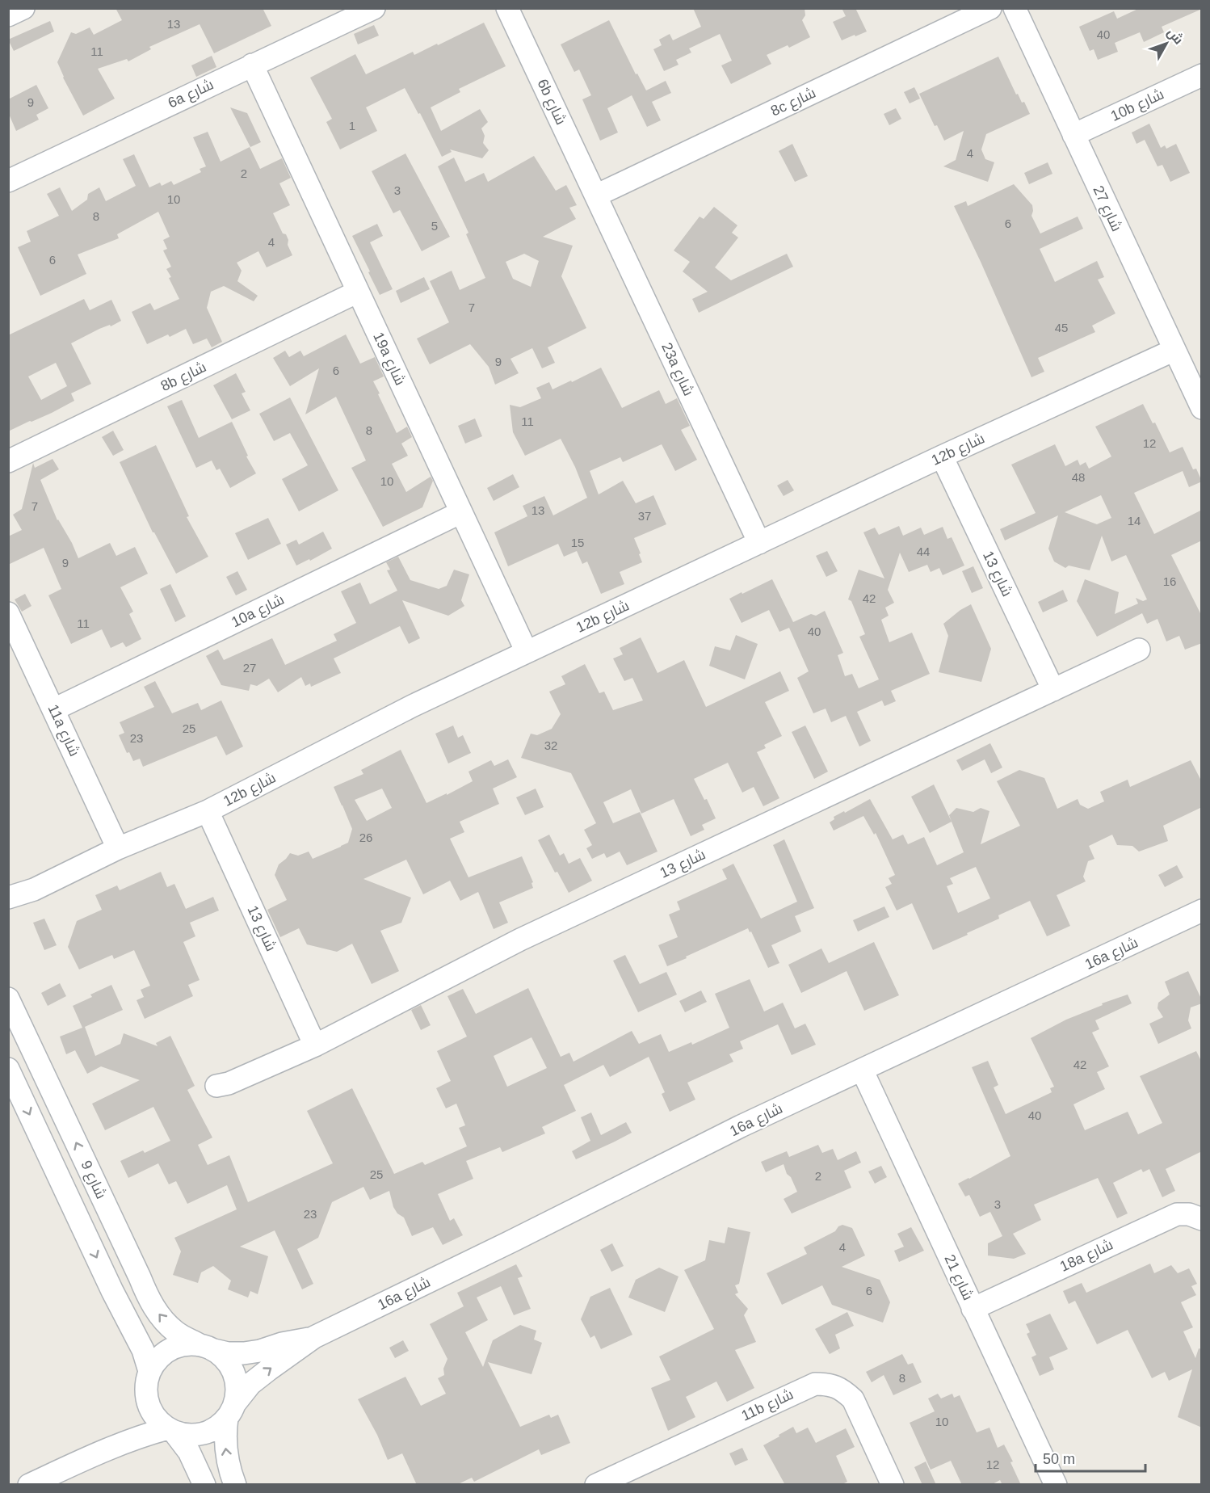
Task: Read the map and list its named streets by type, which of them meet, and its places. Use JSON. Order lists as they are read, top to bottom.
{
  "streets": {
    "street": [
      "6a شارع",
      "6b شارع",
      "8c شارع",
      "10b شارع",
      "شارع 27",
      "19a شارع",
      "23a شارع",
      "8b شارع",
      "12b شارع",
      "شارع 13",
      "10a شارع",
      "11a شارع",
      "16a شارع",
      "شارع 9",
      "18a شارع",
      "شارع 21",
      "11b شارع"
    ]
  },
  "crossings": [
    ["6a شارع", "19a شارع"],
    ["6b شارع", "8c شارع"],
    ["6b شارع", "23a شارع"],
    ["8c شارع", "23a شارع"],
    ["10b شارع", "شارع 27"],
    ["شارع 27", "12b شارع"],
    ["19a شارع", "8b شارع"],
    ["19a شارع", "12b شارع"],
    ["19a شارع", "10a شارع"],
    ["23a شارع", "12b شارع"],
    ["12b شارع", "شارع 13"],
    ["12b شارع", "11a شارع"],
    ["10a شارع", "11a شارع"],
    ["16a شارع", "شارع 9"],
    ["16a شارع", "شارع 21"],
    ["18a شارع", "شارع 21"]
  ],
  "house_numbers": [
    "13",
    "40",
    "11",
    "9",
    "1",
    "4",
    "2",
    "3",
    "10",
    "8",
    "6",
    "5",
    "4",
    "6",
    "7",
    "45",
    "9",
    "6",
    "11",
    "8",
    "12",
    "48",
    "10",
    "7",
    "13",
    "37",
    "14",
    "15",
    "44",
    "9",
    "16",
    "42",
    "11",
    "40",
    "27",
    "25",
    "23",
    "32",
    "26",
    "42",
    "40",
    "25",
    "2",
    "3",
    "23",
    "4",
    "6",
    "8",
    "10",
    "12"
  ],
  "scale_bar": "50 m",
  "north": "top right"
}
